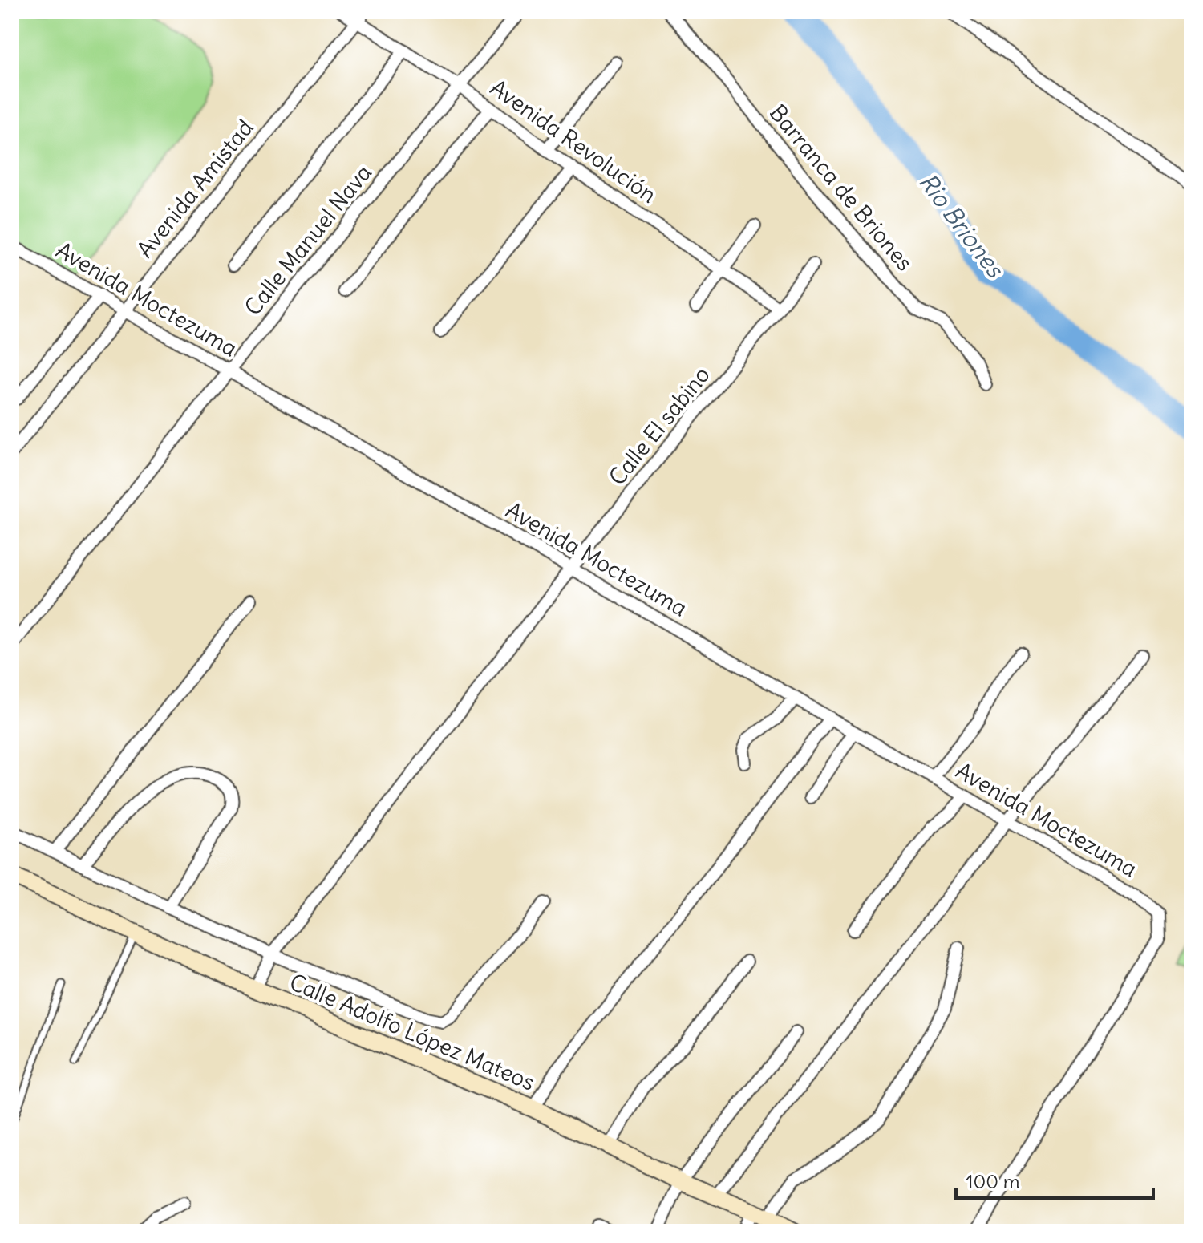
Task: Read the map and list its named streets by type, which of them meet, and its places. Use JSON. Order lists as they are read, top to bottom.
{
  "streets": {
    "main road": ["Calle Adolfo López Mateos"],
    "street": [
      "Avenida Revolución",
      "Barranca de Briones",
      "Avenida Amistad",
      "Calle Manuel Nava",
      "Avenida Moctezuma",
      "Calle El sabino"
    ]
  },
  "crossings": [
    ["Avenida Revolución", "Avenida Amistad"],
    ["Avenida Revolución", "Calle Manuel Nava"],
    ["Avenida Revolución", "Calle El sabino"],
    ["Avenida Amistad", "Avenida Moctezuma"],
    ["Calle Manuel Nava", "Avenida Moctezuma"],
    ["Avenida Moctezuma", "Calle El sabino"],
    ["Calle El sabino", "Calle Adolfo López Mateos"]
  ],
  "water": ["Rio Briones"],
  "scale_bar": "100 m"
}
